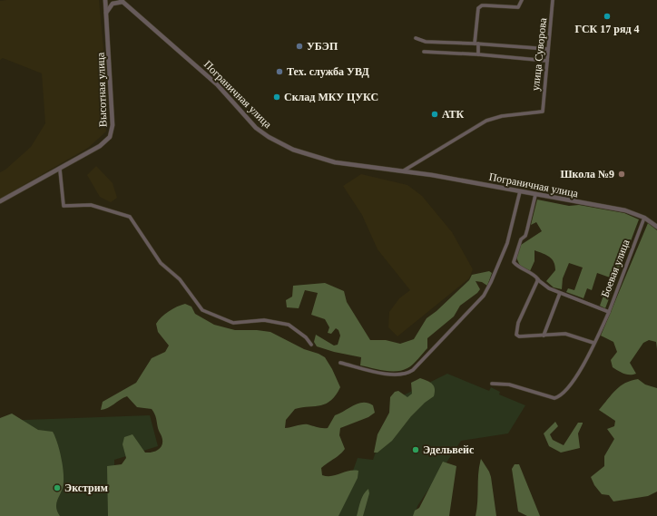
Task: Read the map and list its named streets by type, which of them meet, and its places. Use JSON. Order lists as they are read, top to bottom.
{
  "streets": {
    "street": [
      "улица Суворова",
      "Высотная улица",
      "Пограничная улица",
      "Боевая улица"
    ]
  },
  "crossings": [
    ["улица Суворова", "Пограничная улица"],
    ["Пограничная улица", "Боевая улица"]
  ],
  "places": [
    "ГСК 17 ряд 4",
    "УБЭП",
    "Тех. служба УВД",
    "Склад МКУ ЦУКС",
    "АТК",
    "Школа №9",
    "Эдельвейс",
    "Экстрим"
  ]
}
